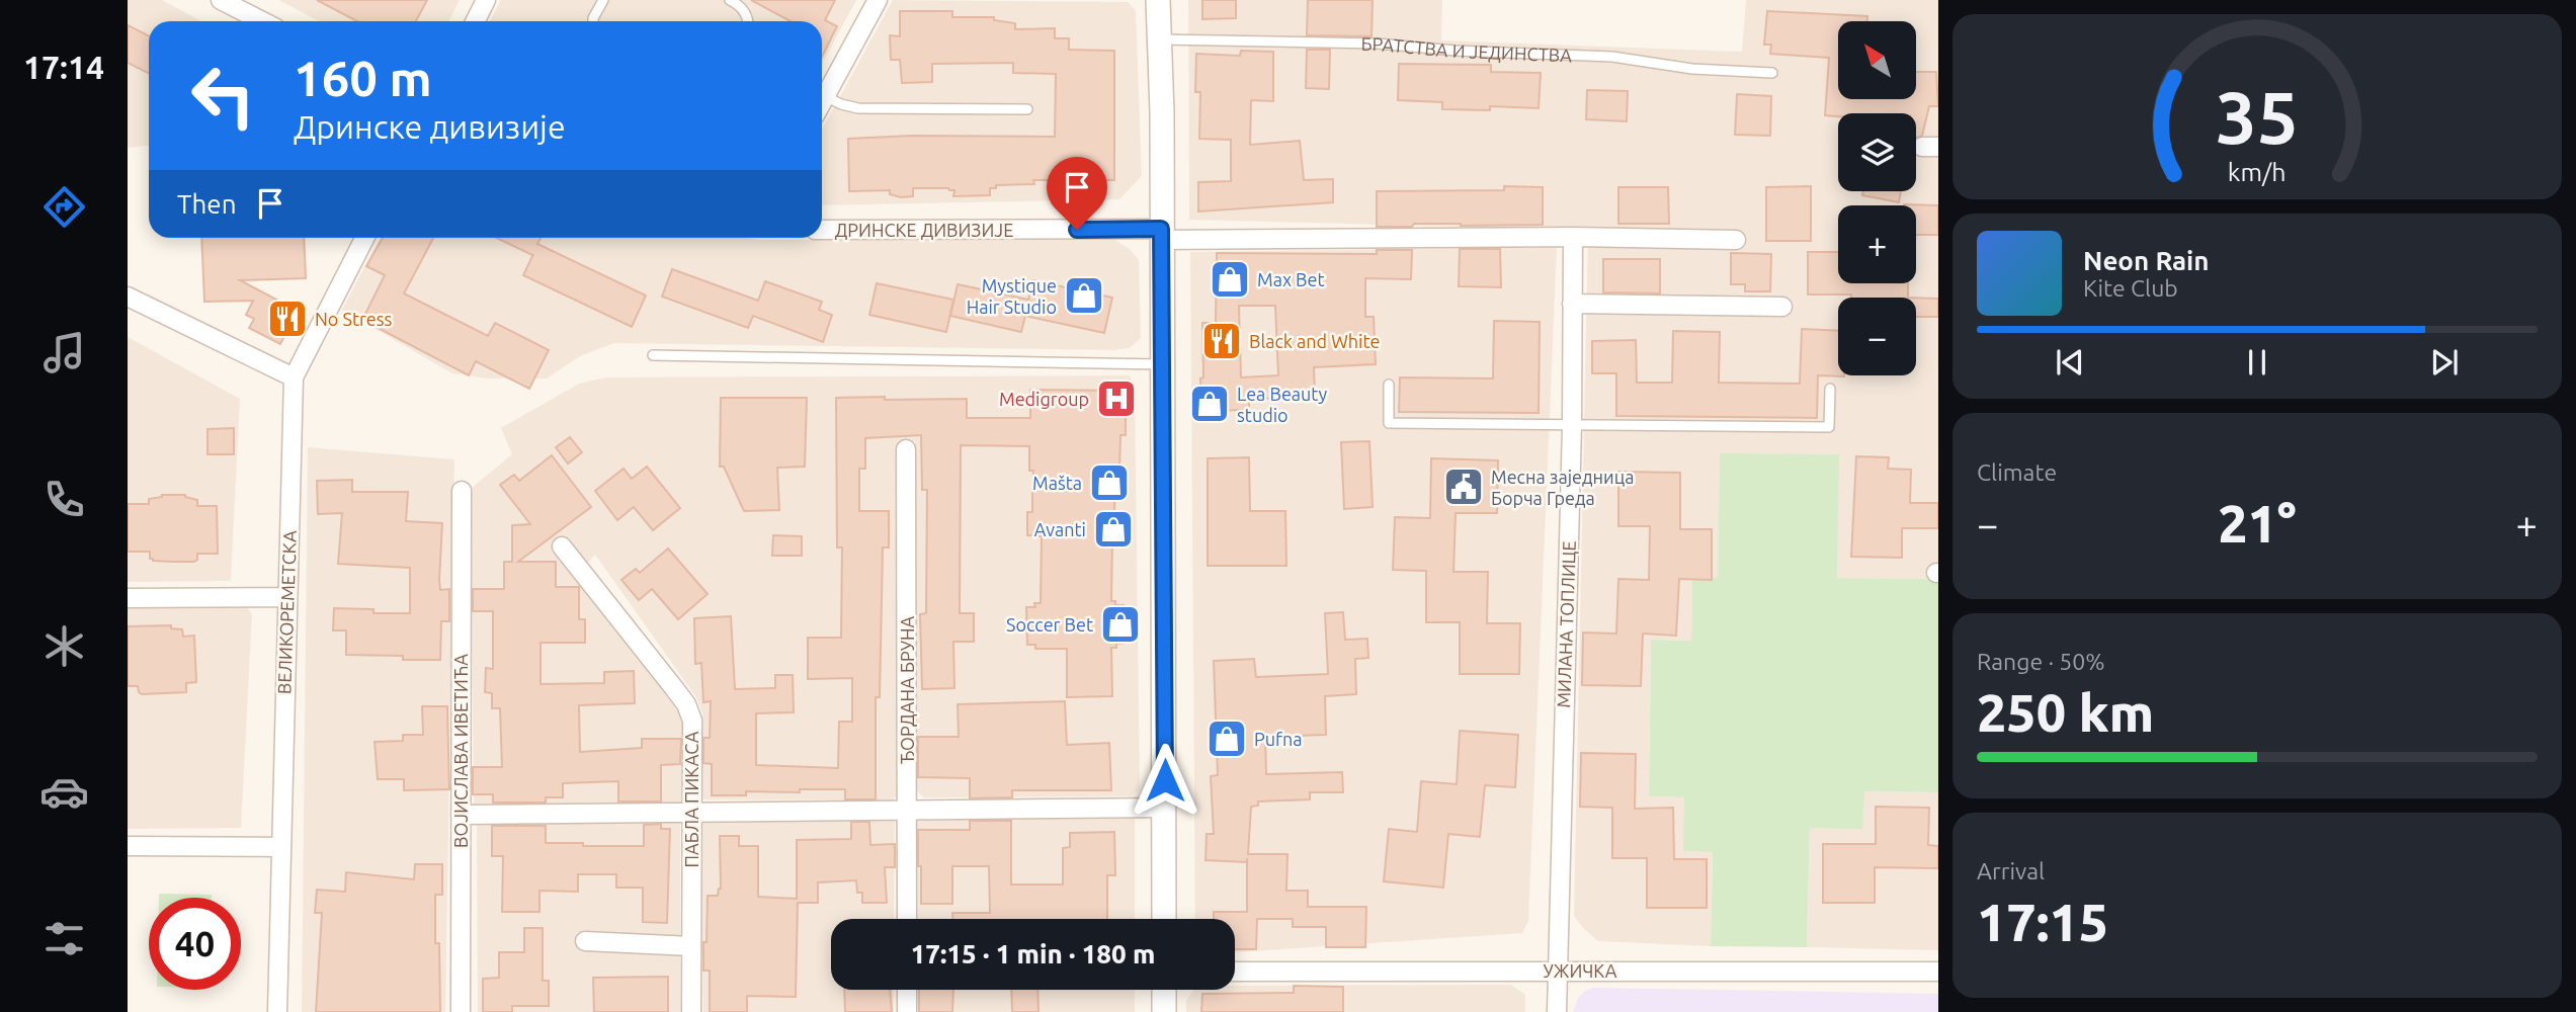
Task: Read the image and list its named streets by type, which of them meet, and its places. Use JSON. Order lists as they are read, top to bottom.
{
  "streets": {
    "street": [
      "ДРИНСКЕ ДИВИЗИЈЕ",
      "ВЕЛИКОРЕМЕТСКА",
      "МИЛАНА ТОПЛИЦЕ",
      "ЂОРДАНА БРУНА",
      "ВОЈИСЛАВА ИВЕТИЋА",
      "ПАБЛА ПИКАСА",
      "УЖИЧКА"
    ],
    "lane": ["БРАТСТВА И ЈЕДИНСТВА"]
  },
  "crossings": [
    ["МИЛАНА ТОПЛИЦЕ", "УЖИЧКА"]
  ],
  "places": {
    "shop": [
      "Max Bet",
      "Mystique Hair Studio",
      "Lea Beauty studio",
      "Mašta",
      "Avanti",
      "Soccer Bet",
      "Pufna"
    ],
    "restaurant": ["No Stress", "Black and White"],
    "hospital": ["Medigroup"],
    "public building": ["Месна заједница Борча Греда"]
  },
  "north": "top left",
  "page": {
    "tabs": "17:14",
    "map_buttons": ["+", "−"],
    "turn": ["160 m", "Дринске дивизије"],
    "then": "Then",
    "song": ["Neon Rain", "Kite Club"],
    "tile": [
      "Climate",
      ["Range · 50%", "250 km"],
      ["Arrival", "17:15"]
    ],
    "heat": ["−", "21°", "+"],
    "limit": "40",
    "trip": "17:15 · 1 min · 180 m",
    "gauge": ["35", "km/h"]
  }
}
